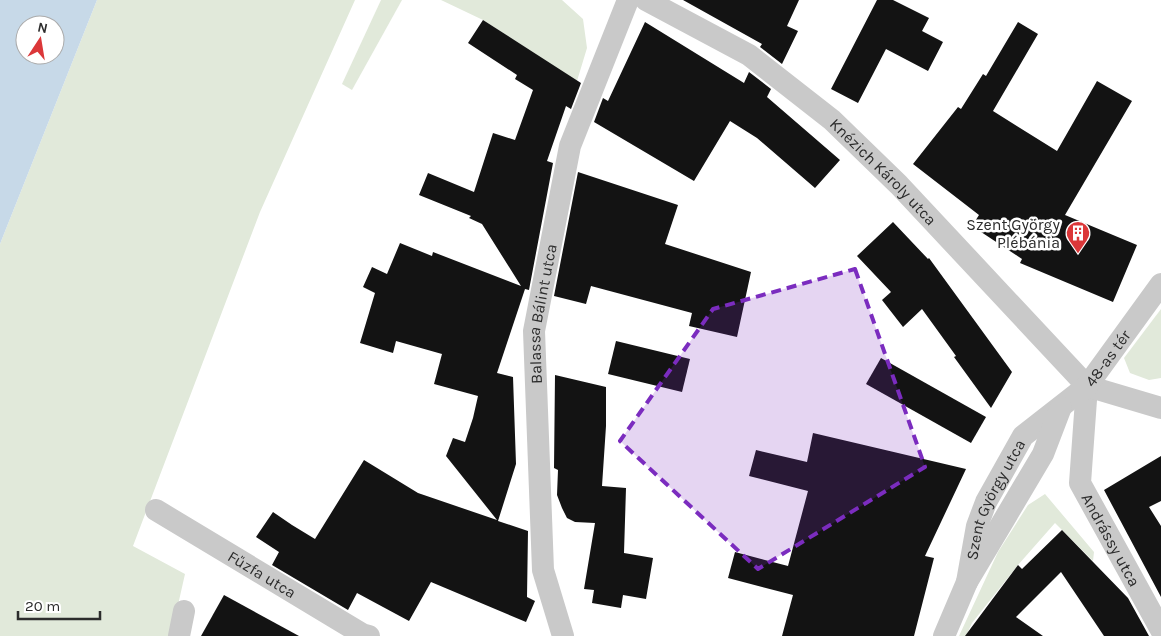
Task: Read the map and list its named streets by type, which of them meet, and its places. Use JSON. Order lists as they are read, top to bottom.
{
  "streets": {
    "street": [
      "Knézich Károly utca",
      "Balassa Bálint utca",
      "48-as tér",
      "Szent György utca",
      "Andrássy utca",
      "Fűzfa utca"
    ]
  },
  "crossings": [
    ["Knézich Károly utca", "48-as tér"],
    ["Knézich Károly utca", "Szent György utca"],
    ["Knézich Károly utca", "Andrássy utca"],
    ["48-as tér", "Szent György utca"],
    ["48-as tér", "Andrássy utca"],
    ["Szent György utca", "Andrássy utca"]
  ],
  "places": {
    "building": ["Szent György Plébánia"]
  },
  "scale_bar": "20 m",
  "north": "top"
}
